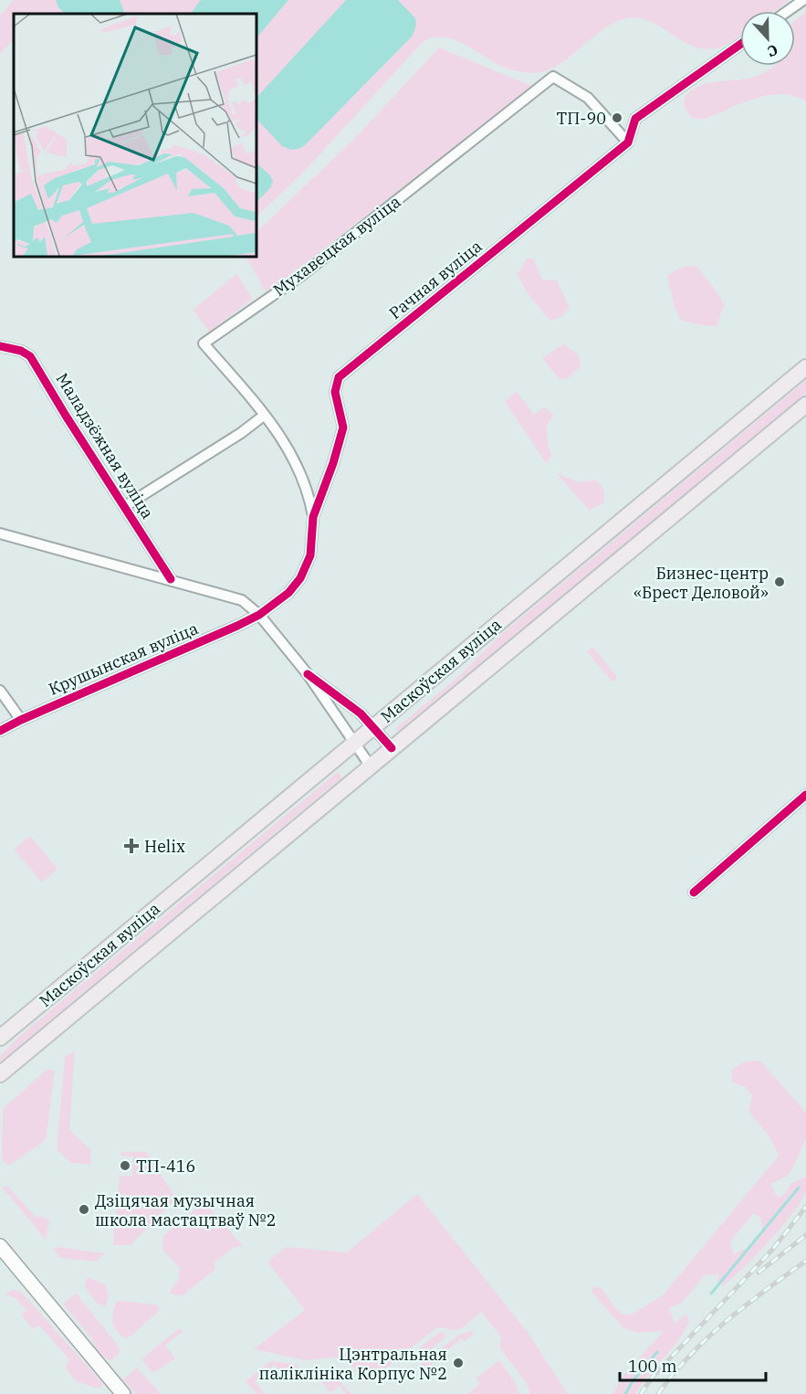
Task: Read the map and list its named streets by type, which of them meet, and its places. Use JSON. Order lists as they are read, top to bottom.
{
  "streets": {
    "main road": ["Маскоўская вуліца"],
    "street": [
      "Мухавецкая вуліца",
      "Рачная вуліца",
      "Маладзёжная вуліца",
      "Крушынская вуліца"
    ]
  },
  "crossings": [
    ["Мухавецкая вуліца", "Рачная вуліца"],
    ["Рачная вуліца", "Крушынская вуліца"]
  ],
  "places": {
    "other": [
      "ТП-90",
      "Бизнес-центр «Брест Деловой»",
      "ТП-416",
      "Дзіцячая музычная школа мастацтваў №2",
      "Цэнтральная паліклініка Корпус №2"
    ],
    "health": ["Helix"]
  },
  "scale_bar": "100 m",
  "north": "bottom"
}
